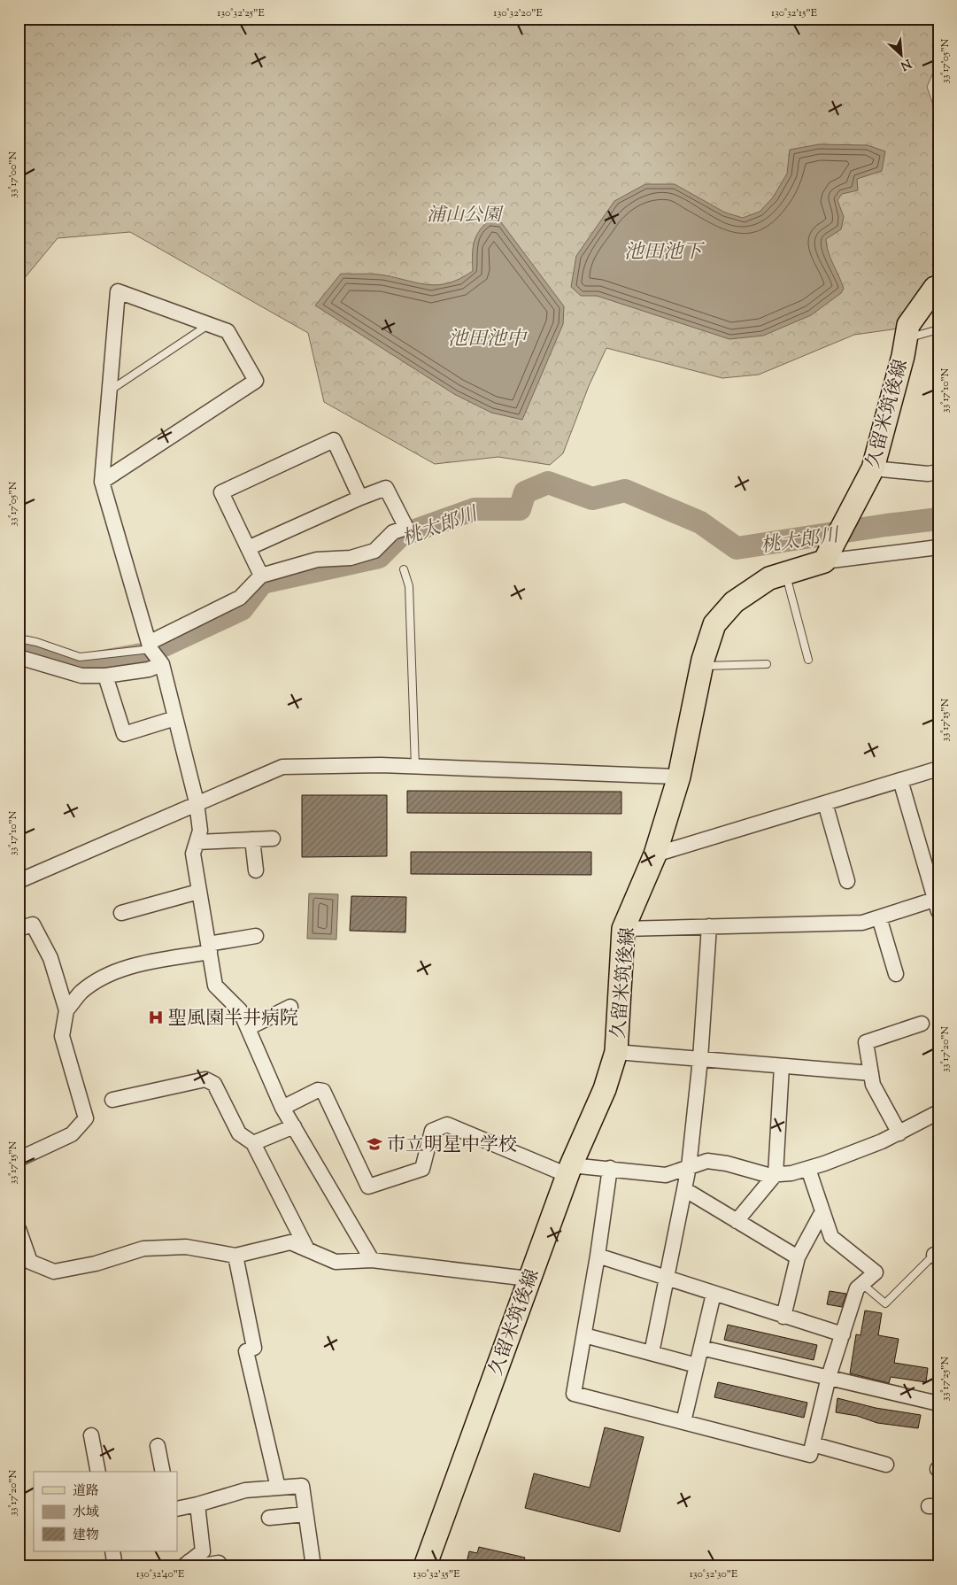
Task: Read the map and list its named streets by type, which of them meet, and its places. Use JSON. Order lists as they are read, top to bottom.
{
  "streets": {
    "main road": ["久留米筑後線"]
  },
  "water": ["池田池下", "池田池中", "桃太郎川"],
  "parks": ["浦山公園"],
  "places": {
    "hospital": ["聖風園半井病院"],
    "school or university": ["市立明星中学校"]
  },
  "legend": ["道路", "水域", "建物"],
  "north": "bottom right",
  "coordinates": [
    "130°32'25\"E",
    "130°32'20\"E",
    "130°32'15\"E",
    "33°17'05\"N",
    "33°17'00\"N",
    "33°17'10\"N",
    "33°17'15\"N",
    "33°17'20\"N",
    "33°17'25\"N",
    "130°32'40\"E",
    "130°32'35\"E",
    "130°32'30\"E"
  ]
}
